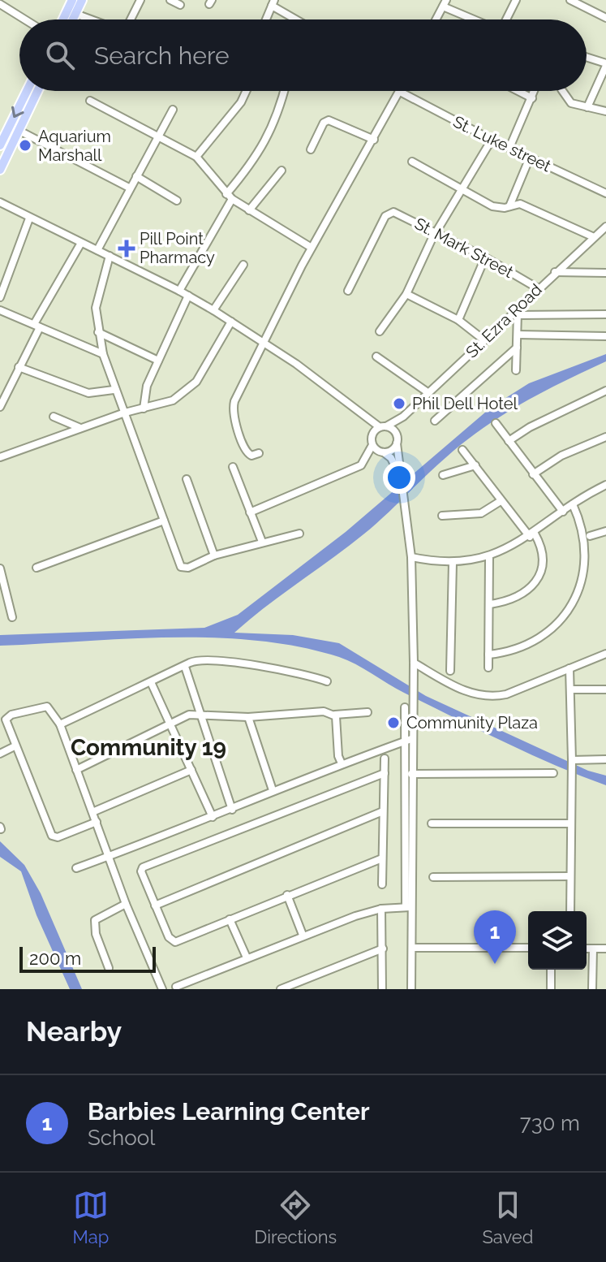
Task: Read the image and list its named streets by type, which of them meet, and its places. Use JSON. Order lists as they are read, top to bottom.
{
  "streets": {
    "street": ["St. Luke street", "St. Mark Street", "St. Ezra Road"]
  },
  "crossings": [
    ["St. Mark Street", "St. Ezra Road"]
  ],
  "districts": ["Community 19"],
  "places": {
    "other": ["Aquarium Marshall", "Phil Dell Hotel", "Community Plaza"],
    "health": ["Pill Point Pharmacy"]
  },
  "scale_bar": "200 m",
  "page": {
    "search": "Search here",
    "pins": "1",
    "scale": "200 m",
    "heading": "Nearby",
    "list": [
      {
        "mark": "1",
        "name": "Barbies Learning Center",
        "note": "School",
        "value": "730 m"
      }
    ],
    "nav": ["Map", "Directions", "Saved"]
  }
}
